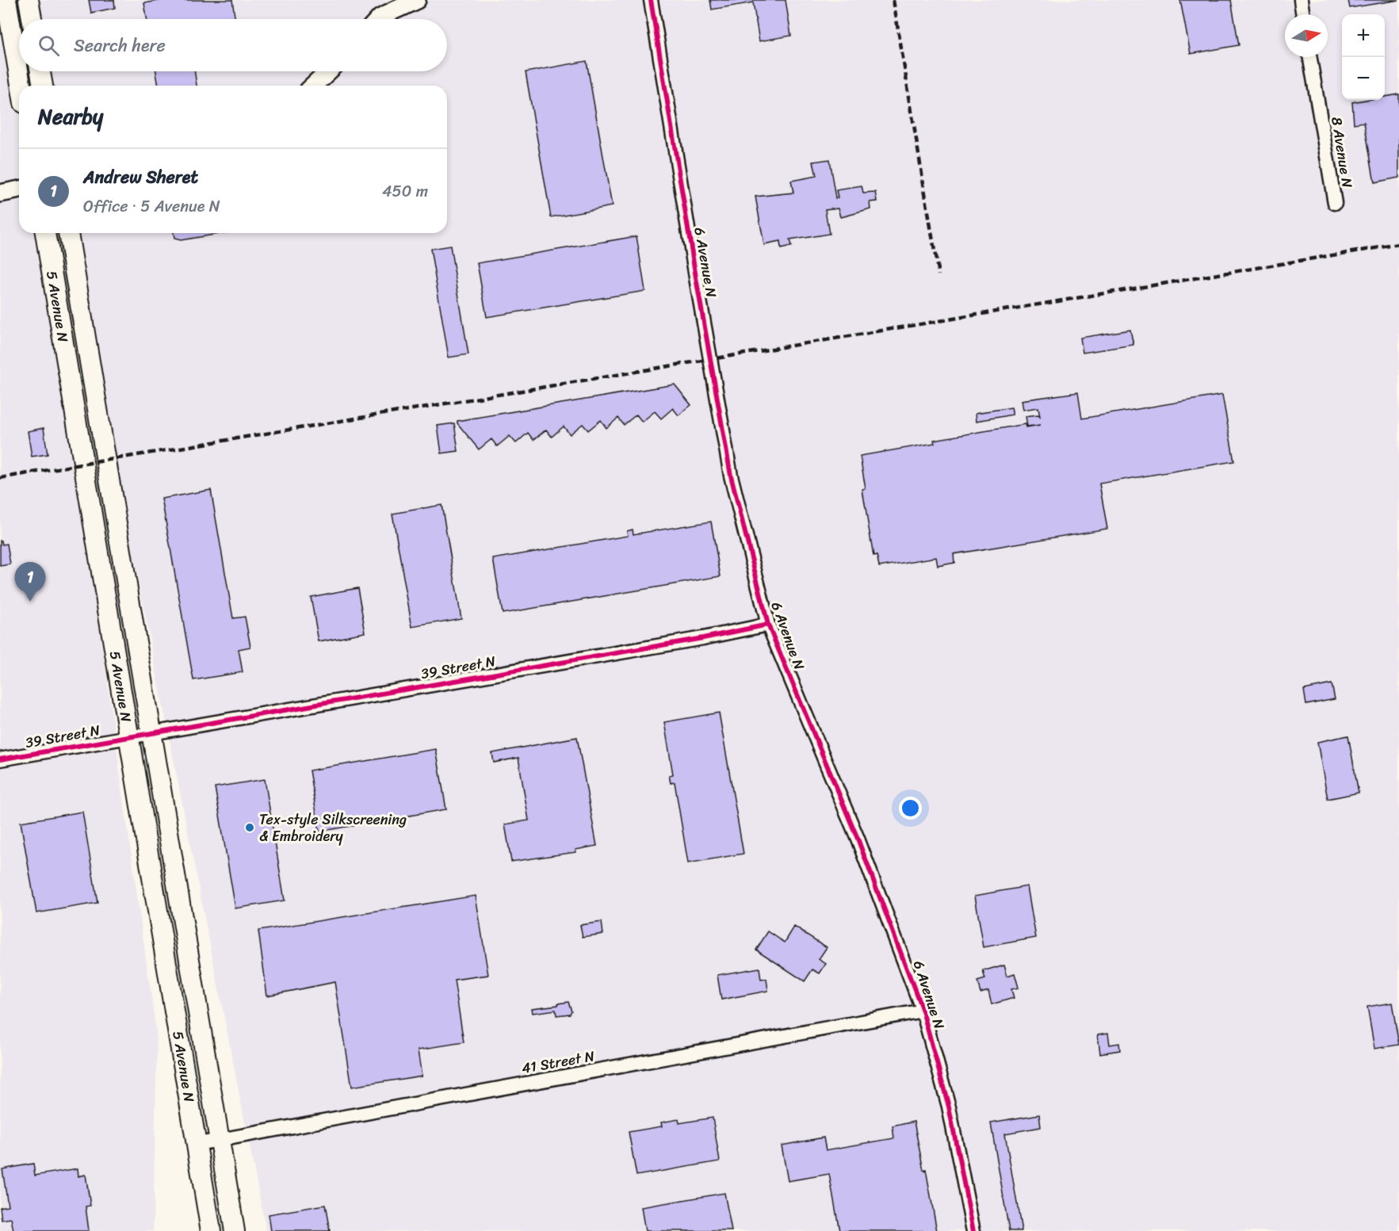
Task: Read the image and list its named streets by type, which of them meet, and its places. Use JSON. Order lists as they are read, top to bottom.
{
  "streets": {
    "main road": ["5 Avenue N"],
    "street": [
      "8 Avenue N",
      "6 Avenue N",
      "39 Street N",
      "41 Street N"
    ]
  },
  "crossings": [
    ["6 Avenue N", "39 Street N"],
    ["6 Avenue N", "41 Street N"],
    ["5 Avenue N", "39 Street N"],
    ["5 Avenue N", "41 Street N"]
  ],
  "places": ["Tex-style Silkscreening & Embroidery"],
  "north": "right",
  "page": {
    "map_buttons": ["+", "−"],
    "search": "Search here",
    "heading": "Nearby",
    "list": [
      {
        "mark": "1",
        "name": "Andrew Sheret",
        "note": "Office · 5 Avenue N",
        "value": "450 m"
      }
    ],
    "pins": "1"
  }
}
